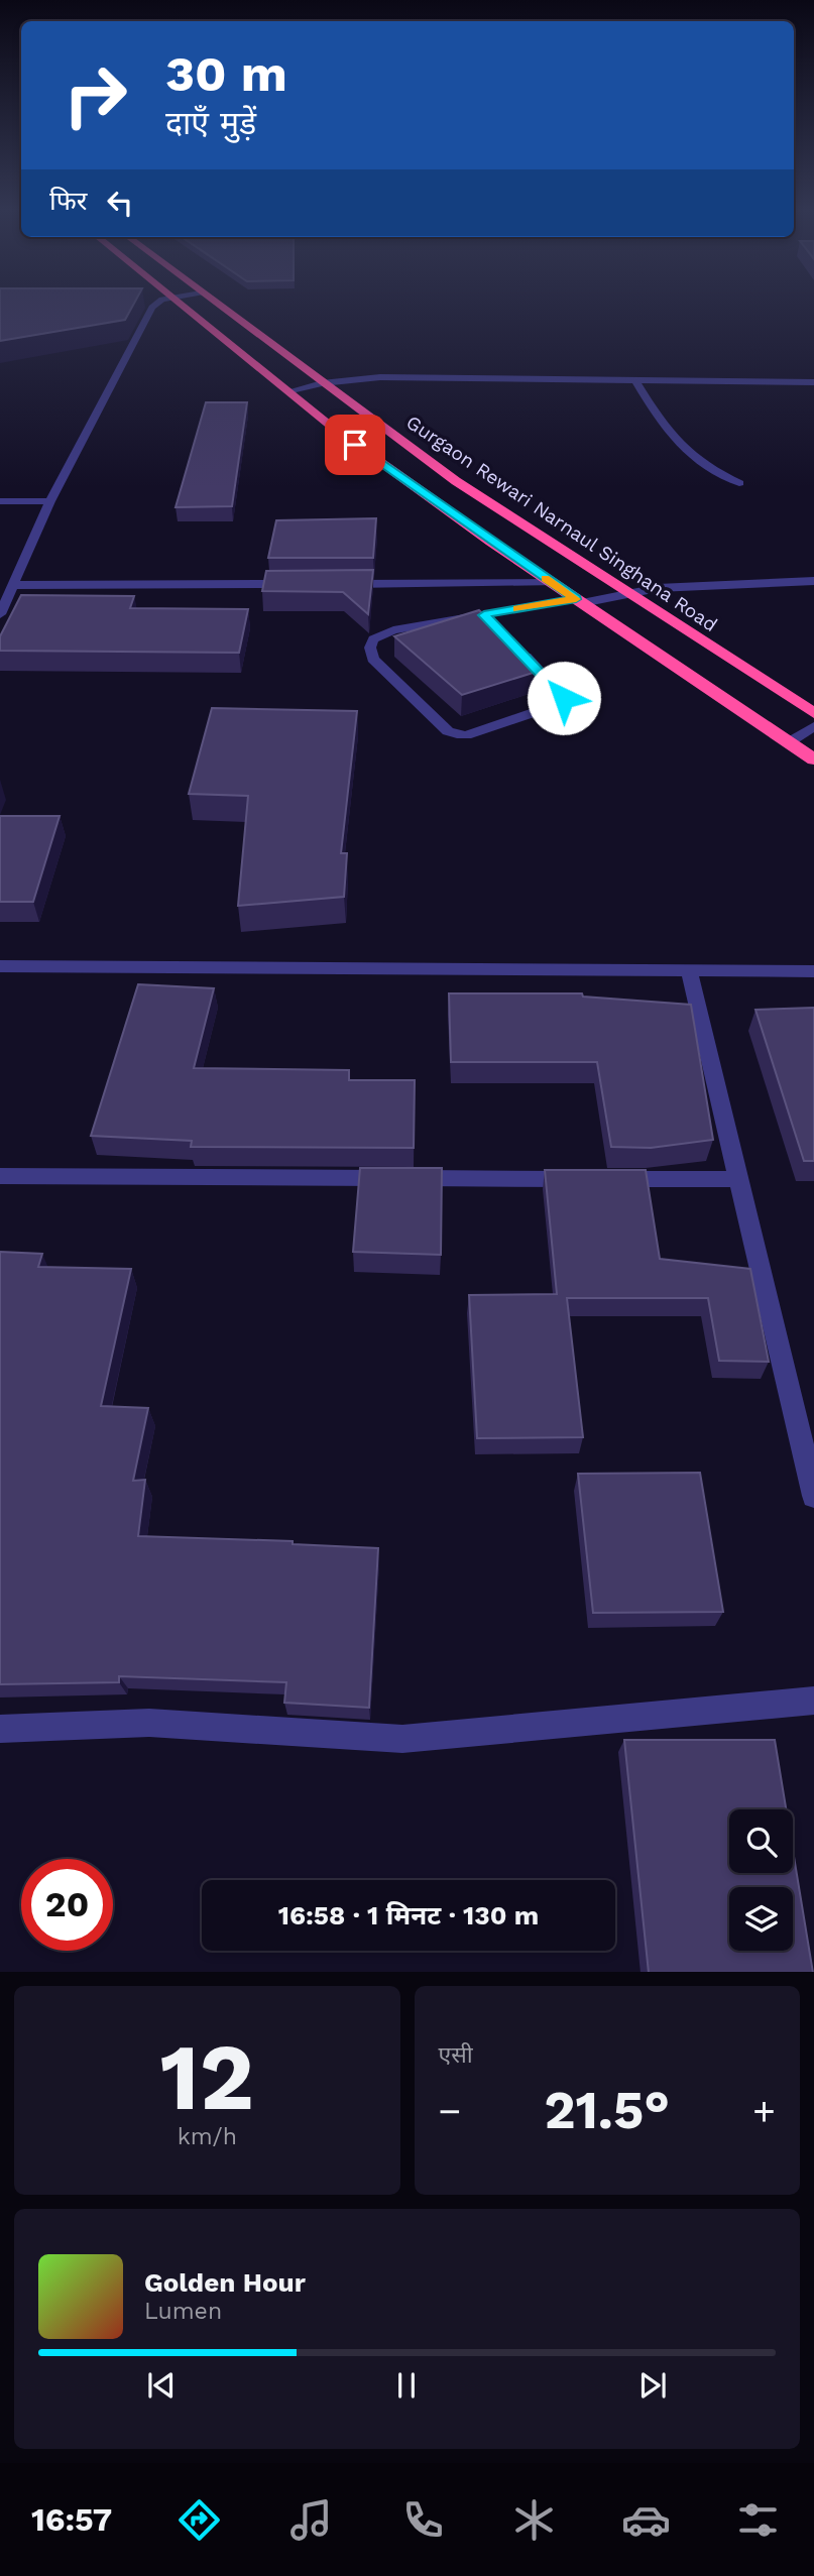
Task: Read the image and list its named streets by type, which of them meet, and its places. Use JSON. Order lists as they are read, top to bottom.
{
  "streets": {
    "highway": ["Gurgaon Rewari Narnaul Singhana Road"]
  },
  "page": {
    "turn": ["30 m", "दाएँ मुड़ें"],
    "then": "फिर",
    "limit": "20",
    "trip": "16:58 · 1 मिनट · 130 m",
    "tile": [
      ["12", "km/h"],
      "एसी"
    ],
    "heat": ["−", "21.5°", "+"],
    "song": ["Golden Hour", "Lumen"],
    "tabs": "16:57"
  }
}
